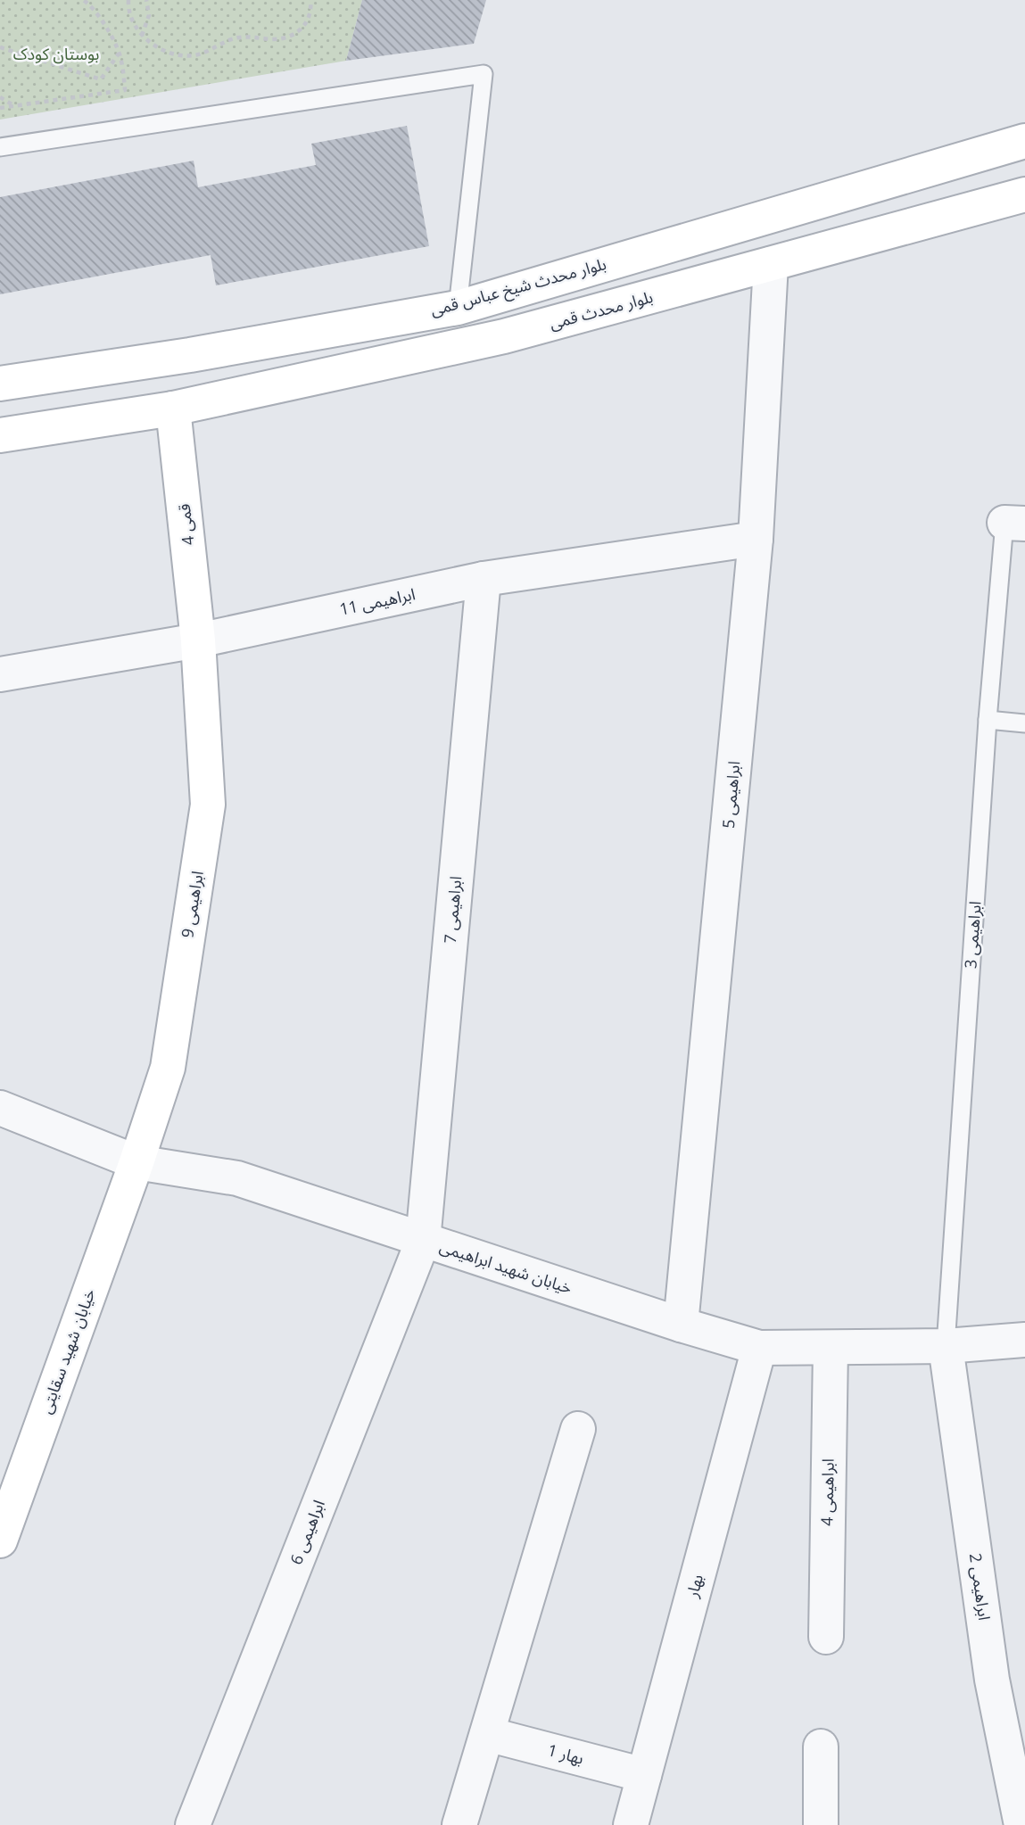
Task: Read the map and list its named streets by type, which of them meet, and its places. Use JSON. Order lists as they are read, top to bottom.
{
  "streets": {
    "main road": [
      "بلوار محدث شیخ عباس قمی",
      "بلوار محدث قمی",
      "قمی 4",
      "ابراهیمی 9",
      "خیابان شهید سقایتی"
    ],
    "street": [
      "ابراهیمی 11",
      "ابراهیمی 5",
      "ابراهیمی 7",
      "خیابان شهید ابراهیمی",
      "ابراهیمی 4",
      "ابراهیمی 6",
      "بهار",
      "ابراهیمی 2",
      "بهار 1"
    ],
    "lane": ["ابراهیمی 3"]
  },
  "crossings": [
    ["بلوار محدث قمی", "قمی 4"],
    ["بلوار محدث قمی", "ابراهیمی 5"],
    ["قمی 4", "ابراهیمی 11"],
    ["قمی 4", "ابراهیمی 9"],
    ["ابراهیمی 11", "ابراهیمی 5"],
    ["ابراهیمی 11", "ابراهیمی 9"],
    ["ابراهیمی 11", "ابراهیمی 7"],
    ["ابراهیمی 5", "خیابان شهید ابراهیمی"],
    ["ابراهیمی 9", "خیابان شهید ابراهیمی"],
    ["ابراهیمی 9", "خیابان شهید سقایتی"],
    ["ابراهیمی 7", "خیابان شهید ابراهیمی"],
    ["ابراهیمی 7", "ابراهیمی 6"],
    ["ابراهیمی 3", "خیابان شهید ابراهیمی"],
    ["ابراهیمی 3", "ابراهیمی 2"],
    ["خیابان شهید ابراهیمی", "خیابان شهید سقایتی"],
    ["خیابان شهید ابراهیمی", "ابراهیمی 4"],
    ["خیابان شهید ابراهیمی", "ابراهیمی 6"],
    ["خیابان شهید ابراهیمی", "بهار"],
    ["خیابان شهید ابراهیمی", "ابراهیمی 2"],
    ["بهار", "بهار 1"]
  ],
  "parks": ["بوستان کودک"]
}
